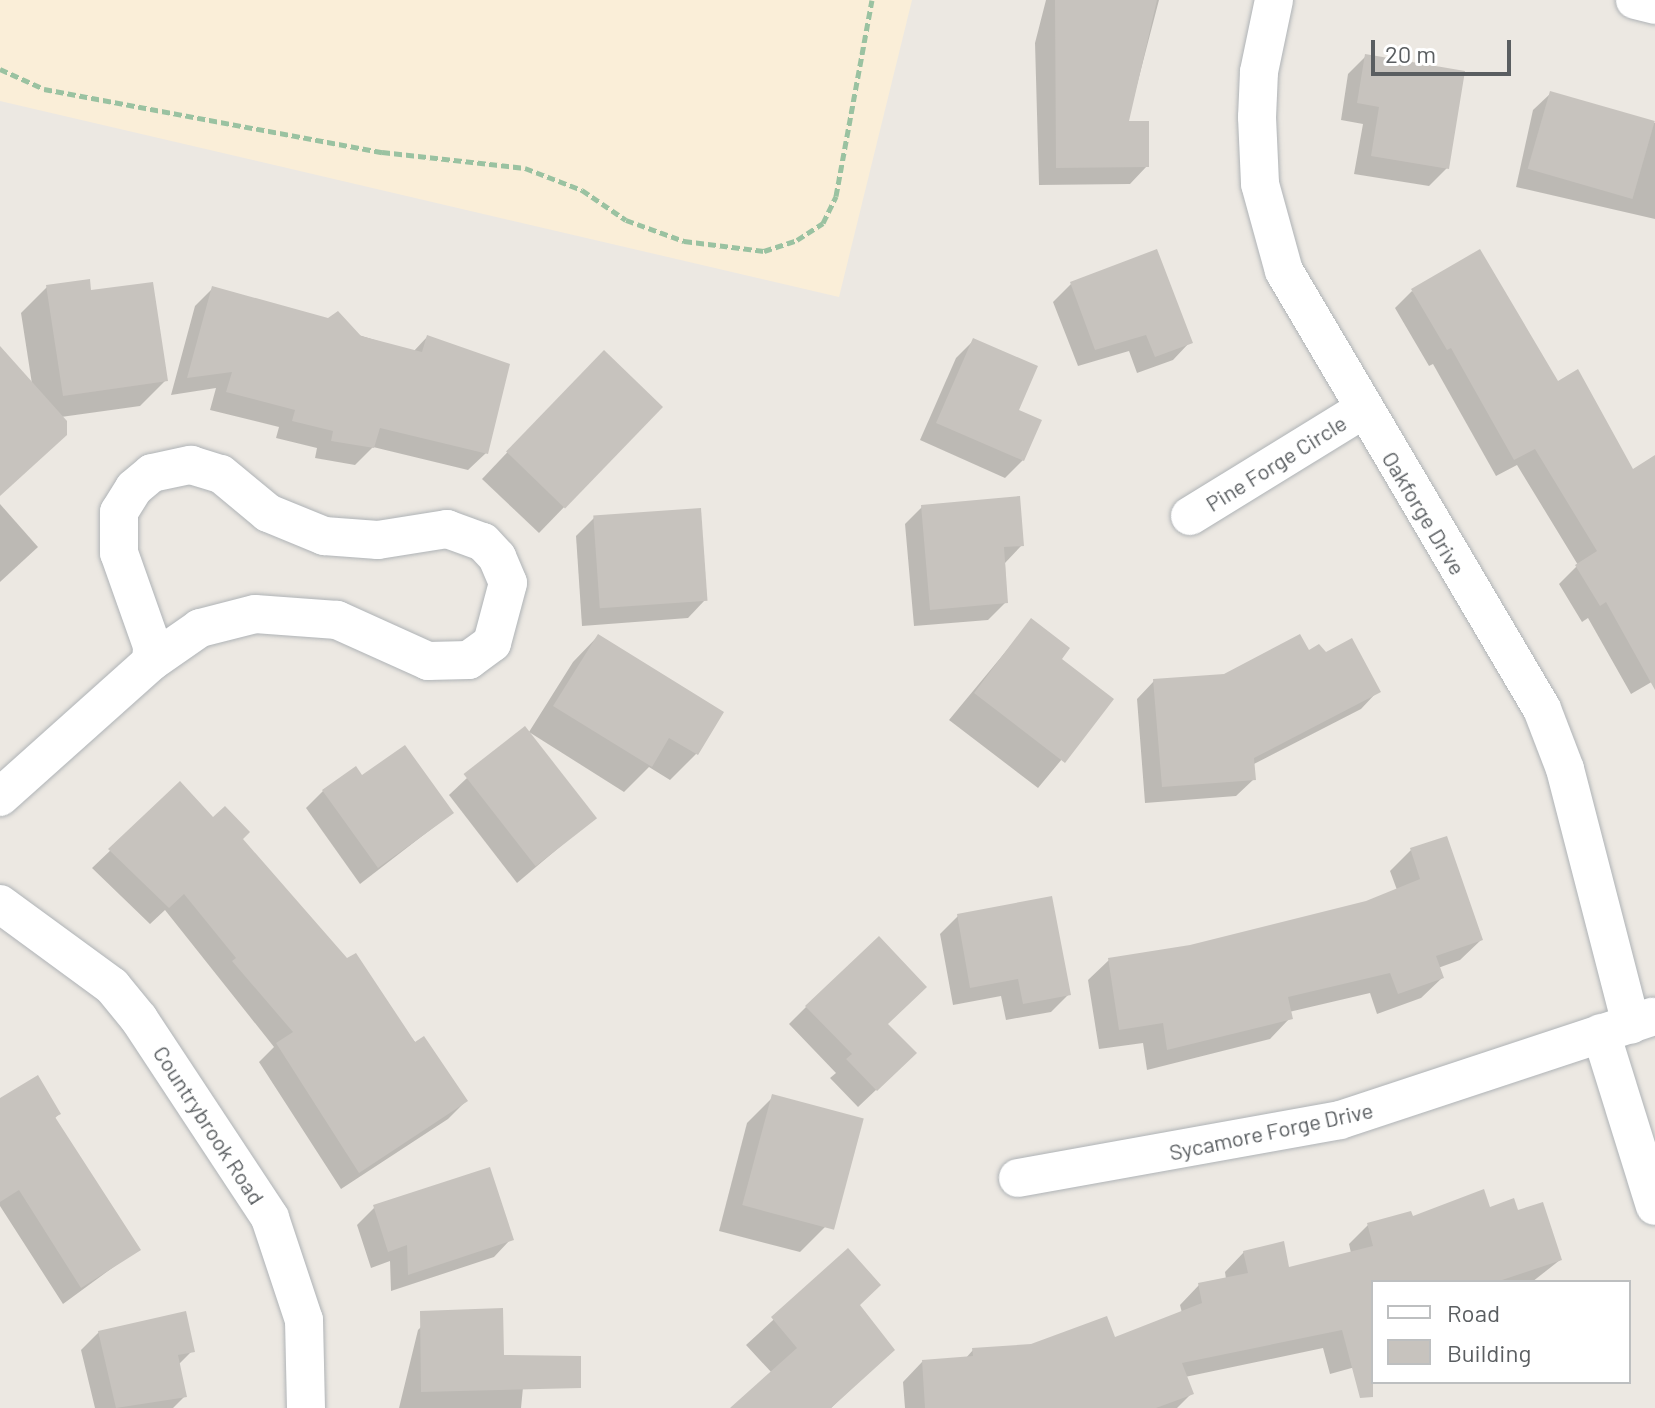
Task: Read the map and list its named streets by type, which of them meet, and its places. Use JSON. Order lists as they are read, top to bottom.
{
  "streets": {
    "street": [
      "Pine Forge Circle",
      "Oakforge Drive",
      "Countrybrook Road",
      "Sycamore Forge Drive"
    ]
  },
  "crossings": [
    ["Pine Forge Circle", "Oakforge Drive"],
    ["Oakforge Drive", "Sycamore Forge Drive"]
  ],
  "legend": ["Road", "Building"],
  "scale_bar": "20 m"
}
